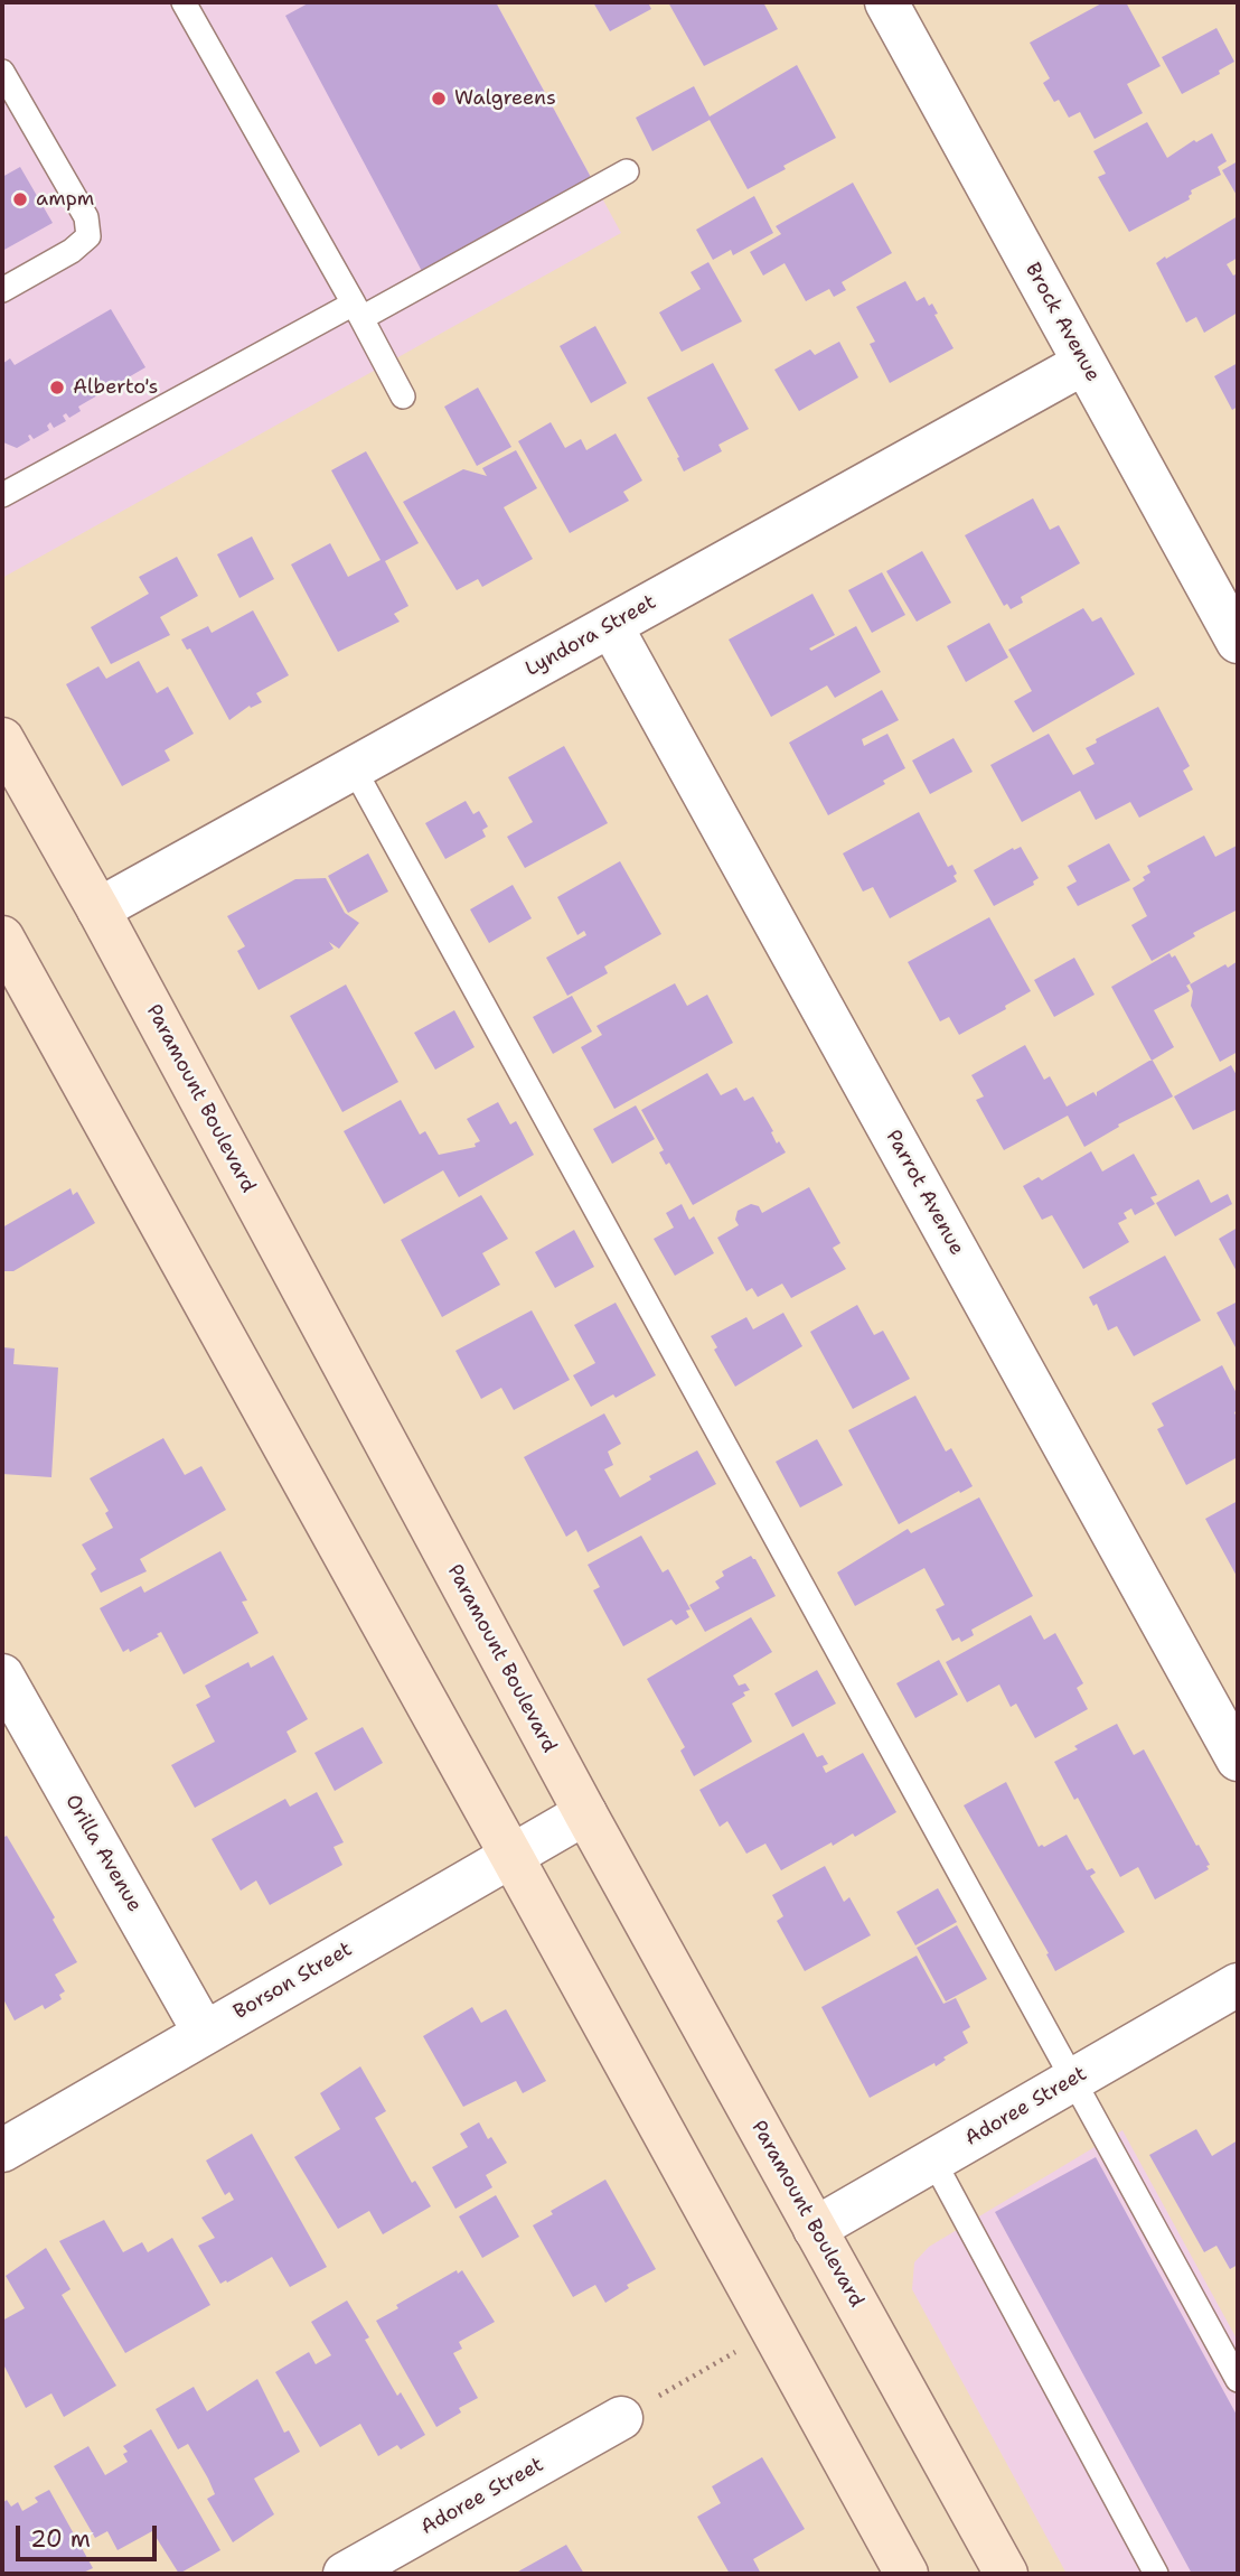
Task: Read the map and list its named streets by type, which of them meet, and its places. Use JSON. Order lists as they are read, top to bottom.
{
  "streets": {
    "main road": ["Paramount Boulevard"],
    "street": [
      "Brock Avenue",
      "Lyndora Street",
      "Parrot Avenue",
      "Orilla Avenue",
      "Borson Street",
      "Adoree Street"
    ]
  },
  "crossings": [
    ["Brock Avenue", "Lyndora Street"],
    ["Lyndora Street", "Paramount Boulevard"],
    ["Lyndora Street", "Parrot Avenue"],
    ["Paramount Boulevard", "Borson Street"],
    ["Paramount Boulevard", "Adoree Street"],
    ["Orilla Avenue", "Borson Street"]
  ],
  "places": ["Walgreens", "ampm", "Alberto's"],
  "scale_bar": "20 m"
}
